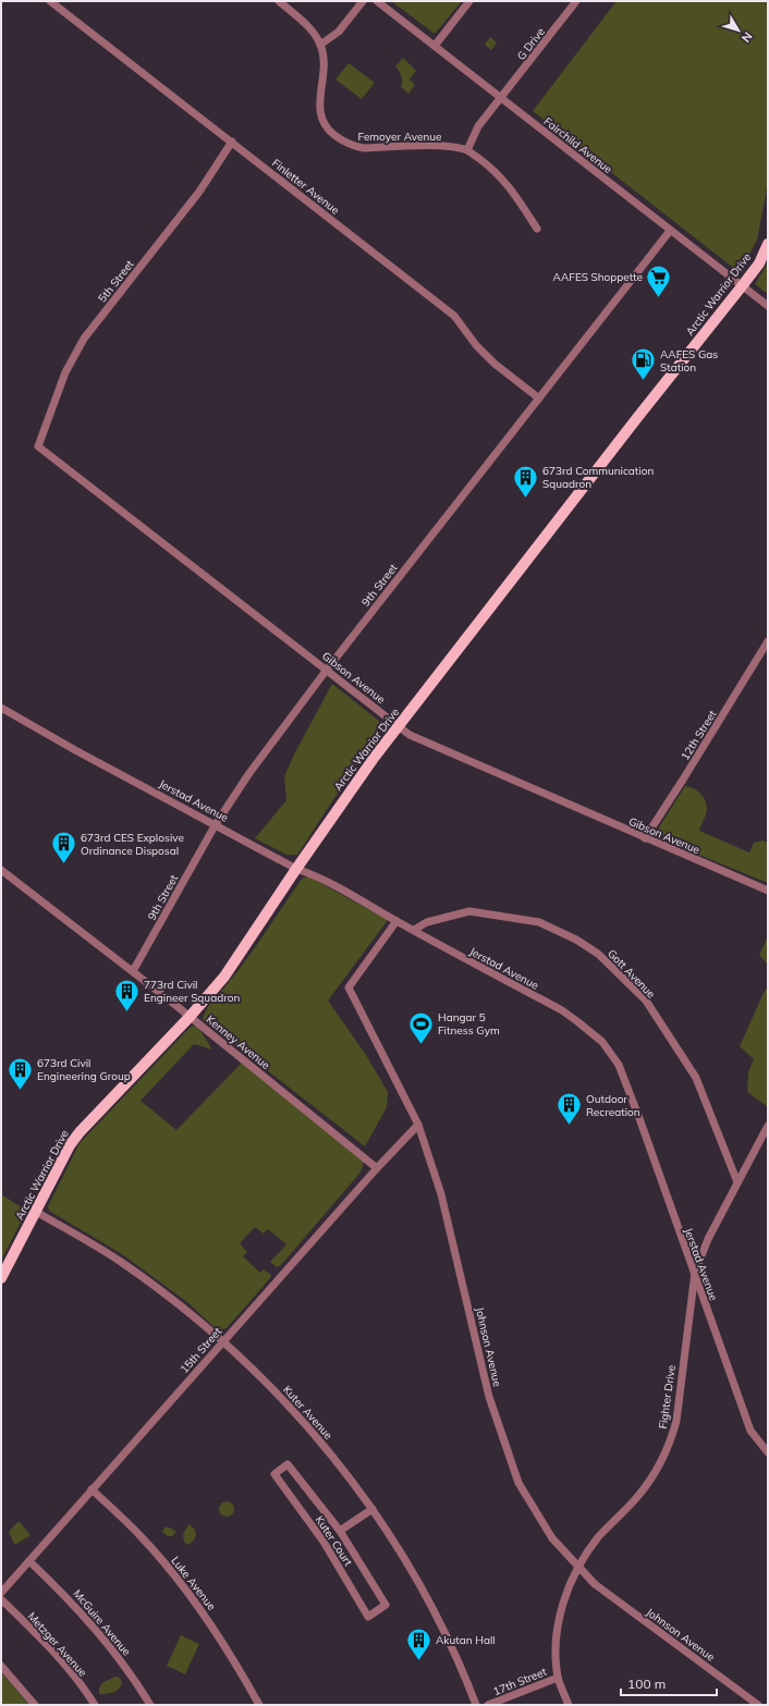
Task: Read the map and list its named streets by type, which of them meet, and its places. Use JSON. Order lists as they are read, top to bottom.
{
  "streets": {
    "main road": ["Arctic Warrior Drive"],
    "street": [
      "G Drive",
      "Femoyer Avenue",
      "Fairchild Avenue",
      "Finletter Avenue",
      "5th Street",
      "9th Street",
      "Gibson Avenue",
      "12th Street",
      "Jerstad Avenue",
      "Gott Avenue",
      "Kenney Avenue",
      "Johnson Avenue",
      "15th Street",
      "Fighter Drive",
      "Kuter Avenue",
      "Kuter Court",
      "Luke Avenue",
      "McGuire Avenue",
      "Metzger Avenue",
      "17th Street"
    ]
  },
  "crossings": [
    ["G Drive", "Femoyer Avenue"],
    ["G Drive", "Fairchild Avenue"],
    ["Fairchild Avenue", "Arctic Warrior Drive"],
    ["Fairchild Avenue", "9th Street"],
    ["Finletter Avenue", "5th Street"],
    ["Finletter Avenue", "9th Street"],
    ["5th Street", "Gibson Avenue"],
    ["Arctic Warrior Drive", "Gibson Avenue"],
    ["Arctic Warrior Drive", "Jerstad Avenue"],
    ["Arctic Warrior Drive", "Kenney Avenue"],
    ["Arctic Warrior Drive", "Kuter Avenue"],
    ["9th Street", "Gibson Avenue"],
    ["9th Street", "Jerstad Avenue"],
    ["9th Street", "Kenney Avenue"],
    ["Gibson Avenue", "12th Street"],
    ["Jerstad Avenue", "Gott Avenue"],
    ["Jerstad Avenue", "Johnson Avenue"],
    ["Jerstad Avenue", "Fighter Drive"],
    ["Gott Avenue", "Fighter Drive"],
    ["Kenney Avenue", "15th Street"],
    ["Johnson Avenue", "15th Street"],
    ["Johnson Avenue", "Fighter Drive"],
    ["15th Street", "Kuter Avenue"],
    ["15th Street", "Luke Avenue"],
    ["15th Street", "McGuire Avenue"],
    ["Fighter Drive", "17th Street"],
    ["Kuter Avenue", "Kuter Court"]
  ],
  "places": {
    "supermarket": ["AAFES Shoppette"],
    "fuel station": ["AAFES Gas Station"],
    "building": [
      "673rd Communication Squadron",
      "673rd CES Explosive Ordinance Disposal",
      "773rd Civil Engineer Squadron",
      "673rd Civil Engineering Group",
      "Outdoor Recreation",
      "Akutan Hall"
    ],
    "sports": ["Hangar 5 Fitness Gym"]
  },
  "scale_bar": "100 m",
  "north": "bottom right"
}
